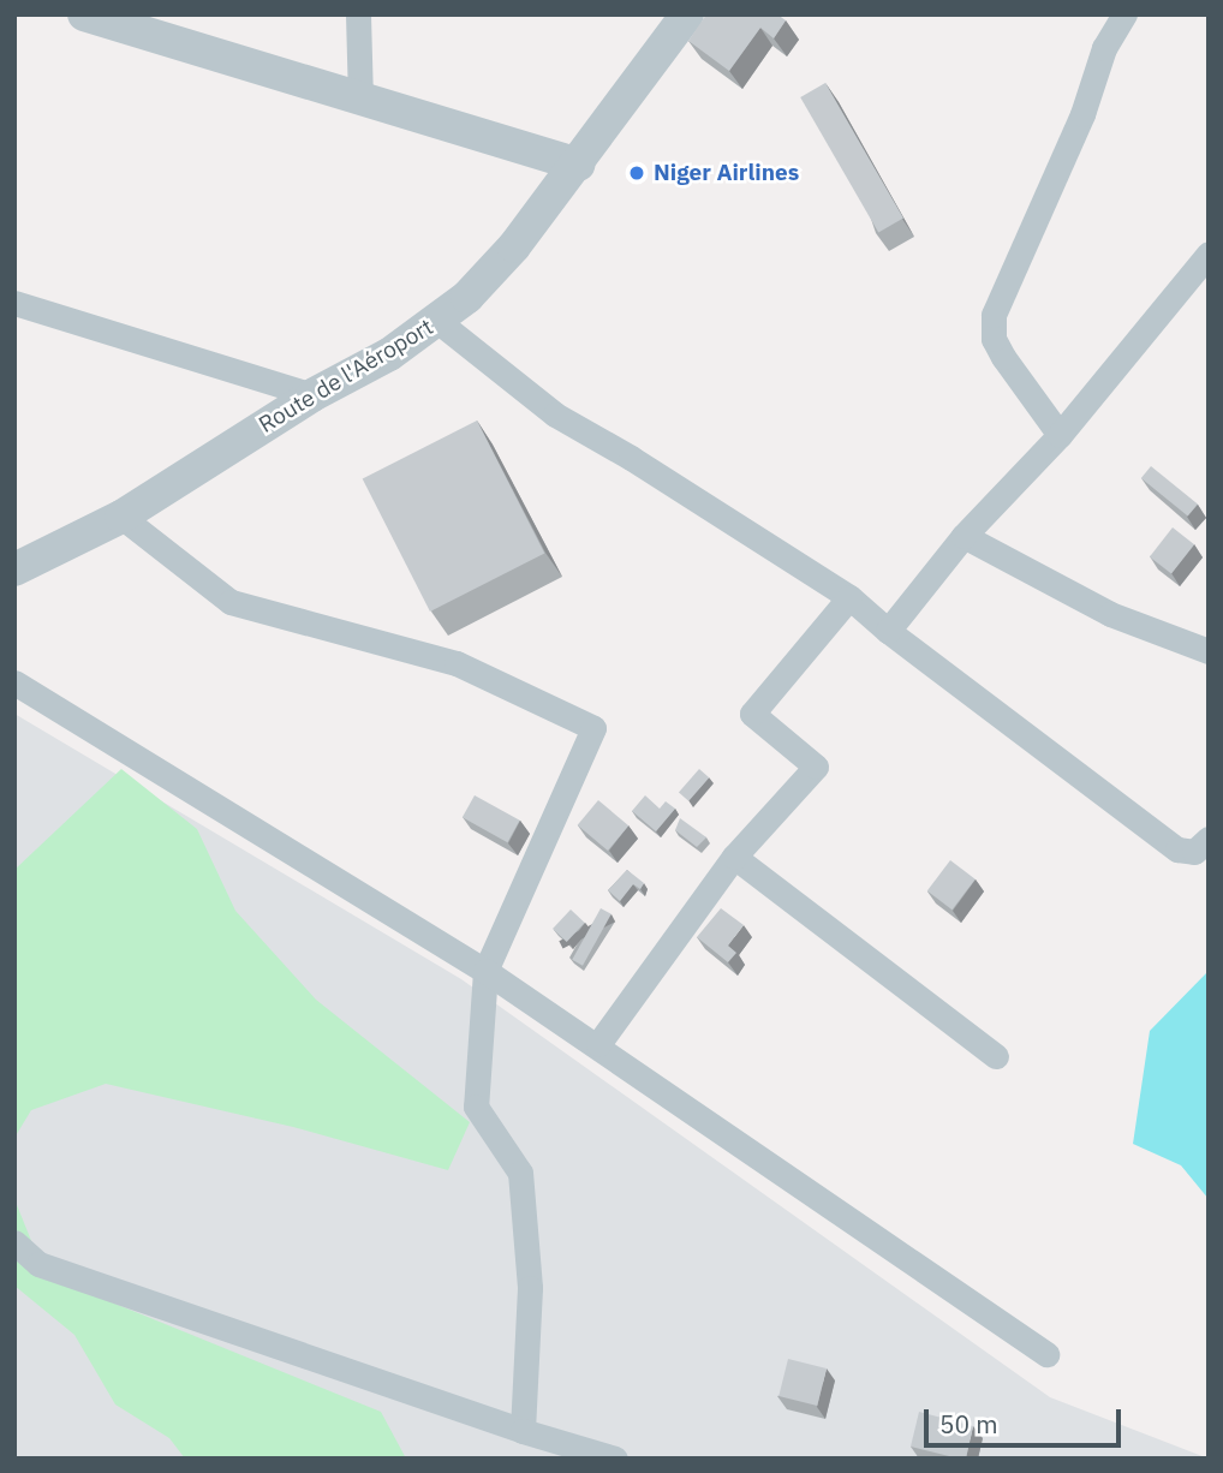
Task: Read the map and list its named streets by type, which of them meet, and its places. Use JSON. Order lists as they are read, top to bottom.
{
  "streets": {
    "street": ["Route de l'Aéroport"]
  },
  "places": ["Niger Airlines"],
  "scale_bar": "50 m"
}
